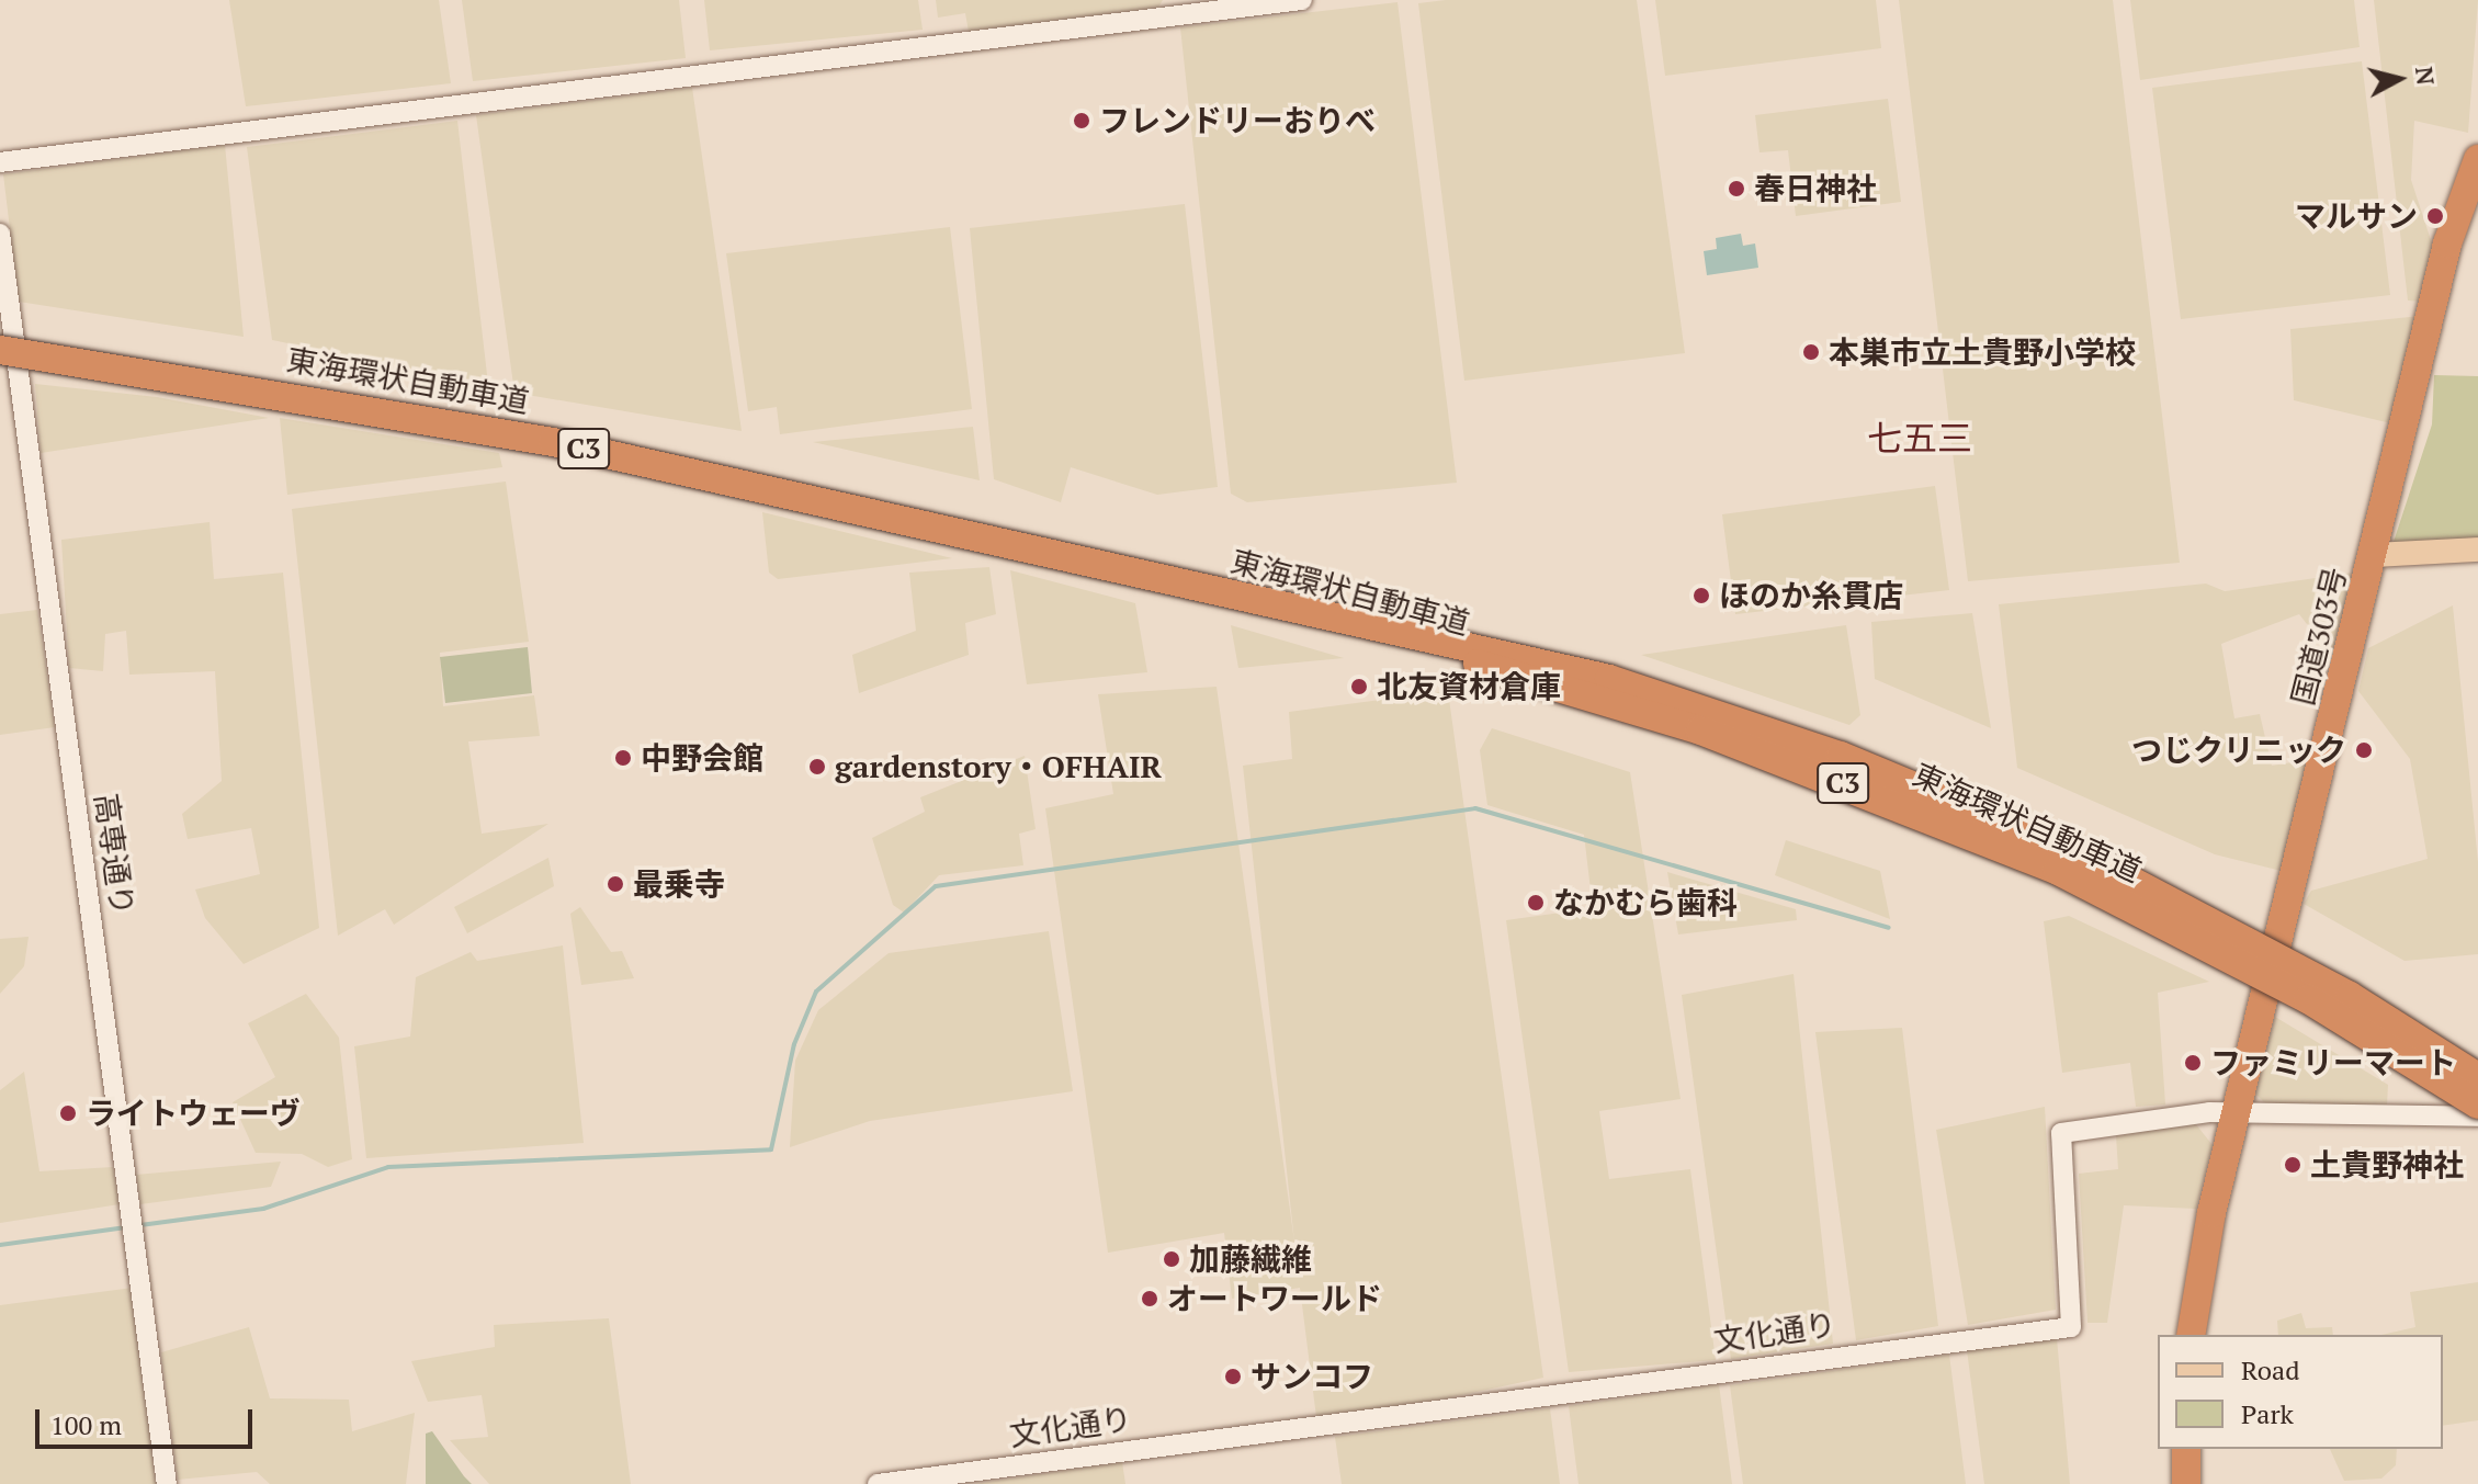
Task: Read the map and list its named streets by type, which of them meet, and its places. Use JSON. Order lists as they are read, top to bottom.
{
  "streets": {
    "highway": ["東海環状自動車道", "C3", "国道303号"],
    "street": ["高専通り", "文化通り"]
  },
  "crossings": [
    ["国道303号", "文化通り"]
  ],
  "districts": ["七五三"],
  "places": [
    "フレンドリーおりべ",
    "春日神社",
    "マルサン",
    "本巣市立土貴野小学校",
    "ほのか糸貫店",
    "北友資材倉庫",
    "つじクリニック",
    "中野会館",
    "gardenstory・OFHAIR",
    "最乗寺",
    "なかむら歯科",
    "ファミリーマート",
    "ライトウェーヴ",
    "土貴野神社",
    "加藤繊維",
    "オートワールド",
    "サンコフ"
  ],
  "legend": ["Road", "Park"],
  "scale_bar": "100 m",
  "north": "right"
}
